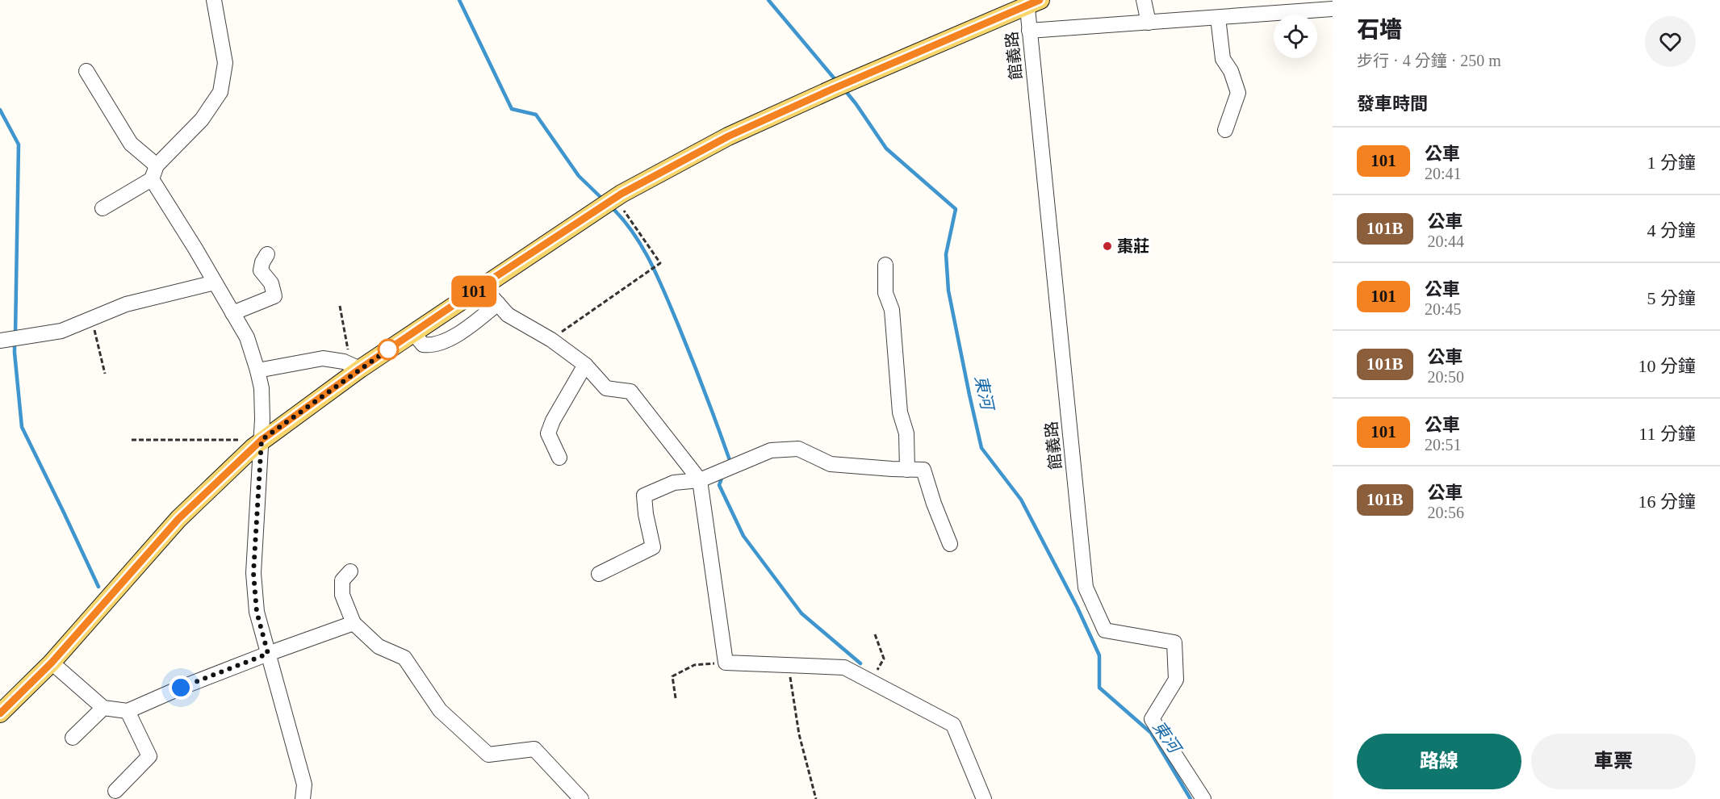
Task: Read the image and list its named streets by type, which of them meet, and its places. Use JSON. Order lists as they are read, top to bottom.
{
  "streets": {
    "street": ["館義路"]
  },
  "water": ["東河"],
  "places": ["棗莊"],
  "lines": ["bus line 101"],
  "page": {
    "on_map": "101",
    "heading": [
      ["石墻", "步行 · 4 分鐘 · 250 m"],
      "發車時間"
    ],
    "list": [
      {
        "mark": "101",
        "name": "公車",
        "note": "20:41",
        "value": "1 分鐘"
      },
      {
        "mark": "101B",
        "name": "公車",
        "note": "20:44",
        "value": "4 分鐘"
      },
      {
        "mark": "101",
        "name": "公車",
        "note": "20:45",
        "value": "5 分鐘"
      },
      {
        "mark": "101B",
        "name": "公車",
        "note": "20:50",
        "value": "10 分鐘"
      },
      {
        "mark": "101",
        "name": "公車",
        "note": "20:51",
        "value": "11 分鐘"
      },
      {
        "mark": "101B",
        "name": "公車",
        "note": "20:56",
        "value": "16 分鐘"
      }
    ],
    "buttons": ["路線", "車票"]
  }
}
